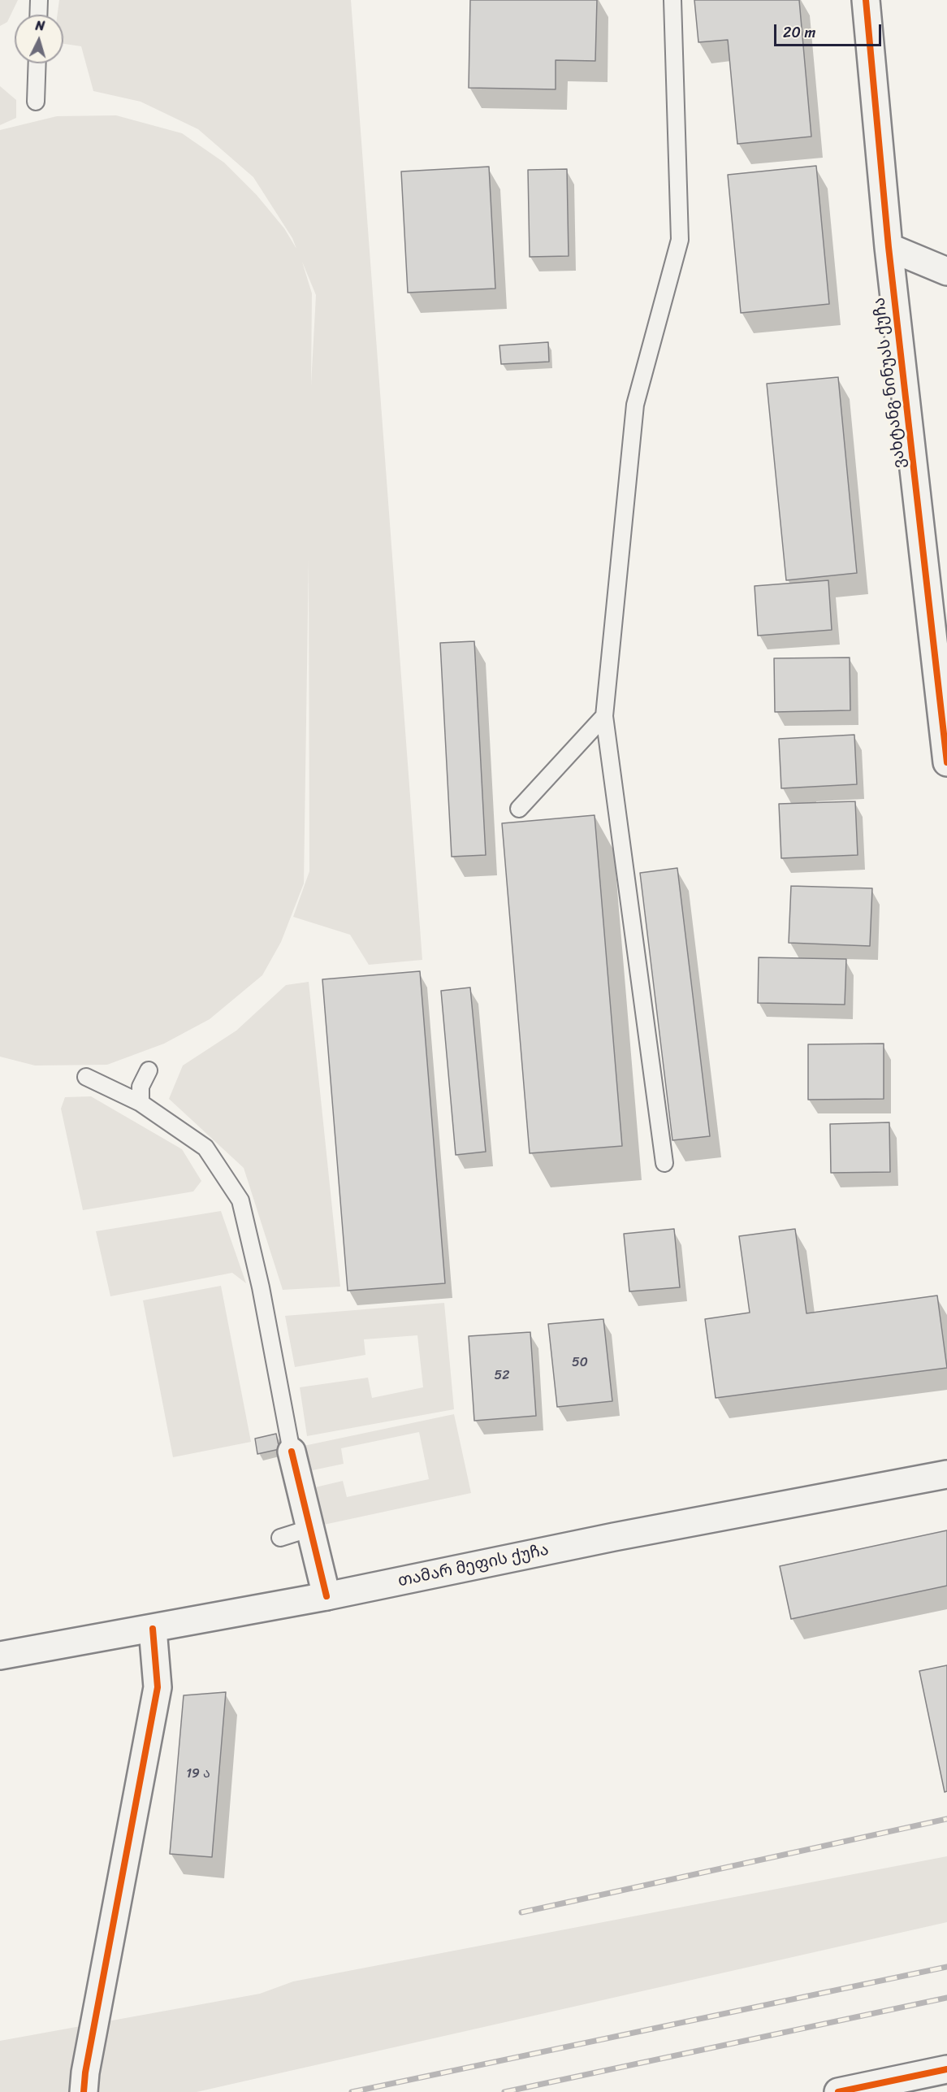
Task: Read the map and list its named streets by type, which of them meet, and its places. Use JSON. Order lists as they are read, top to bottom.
{
  "streets": {
    "street": ["ვახტანგ ნინუას ქუჩა", "თამარ მეფის ქუჩა"]
  },
  "house_numbers": ["50", "52", "19 ა"],
  "scale_bar": "20 m",
  "north": "top"
}
